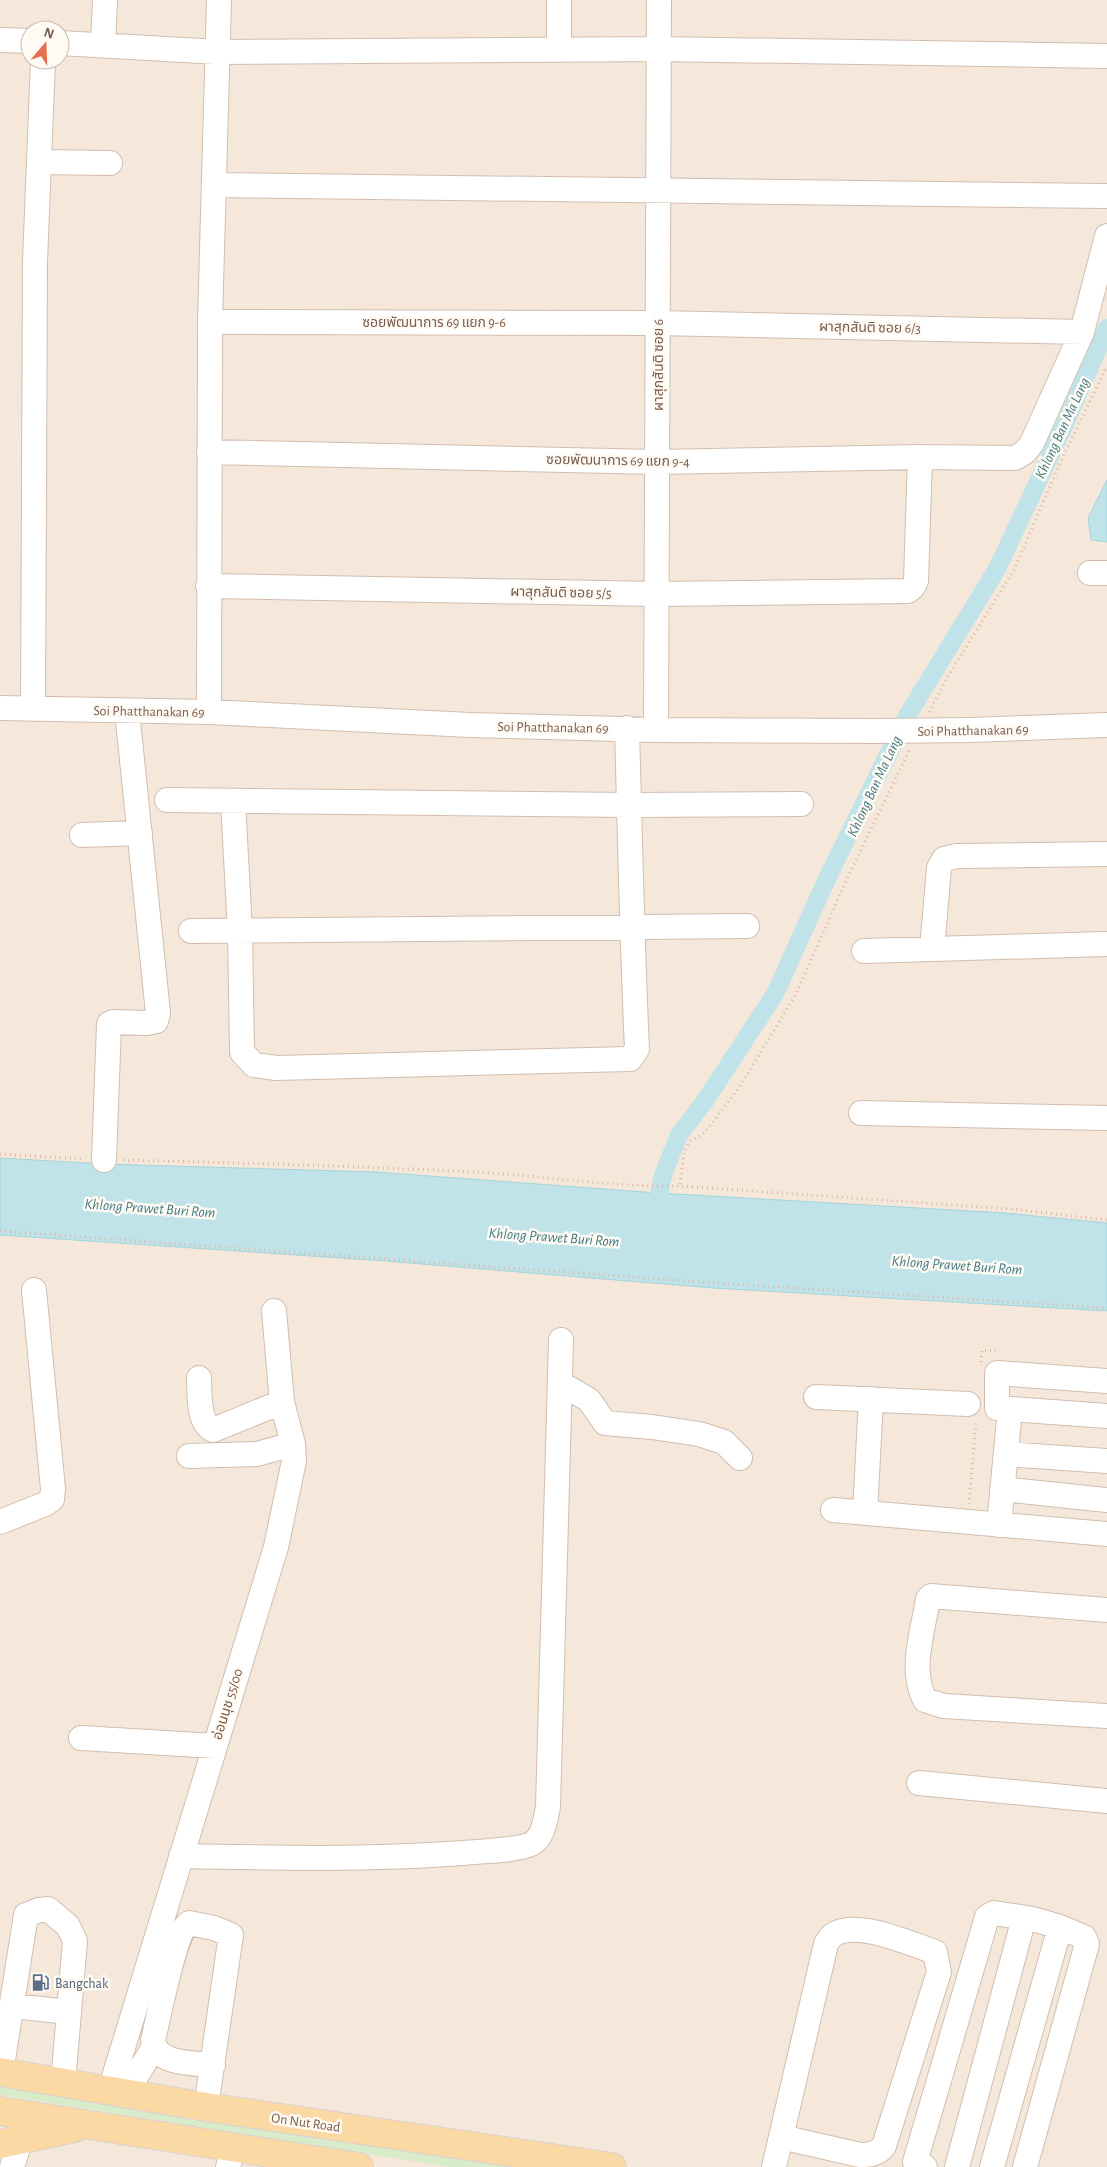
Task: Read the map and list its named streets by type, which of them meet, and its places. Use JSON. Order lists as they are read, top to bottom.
{
  "streets": {
    "main road": ["On Nut Road"],
    "street": [
      "ซอยพัฒนาการ 69 แยก 9-6",
      "ผาสุกสันติ ซอย 6/3",
      "ผาสุกสันติ ซอย 6",
      "ซอยพัฒนาการ 69 แยก 9-4",
      "ผาสุกสันติ ซอย 5/5",
      "Soi Phatthanakan 69",
      "อ่อนนุช 55/00"
    ]
  },
  "crossings": [
    ["ซอยพัฒนาการ 69 แยก 9-6", "ผาสุกสันติ ซอย 6/3"],
    ["ซอยพัฒนาการ 69 แยก 9-6", "ผาสุกสันติ ซอย 6"],
    ["ผาสุกสันติ ซอย 6/3", "ผาสุกสันติ ซอย 6"],
    ["ผาสุกสันติ ซอย 6/3", "ซอยพัฒนาการ 69 แยก 9-4"],
    ["ผาสุกสันติ ซอย 6", "ซอยพัฒนาการ 69 แยก 9-4"],
    ["ผาสุกสันติ ซอย 6", "ผาสุกสันติ ซอย 5/5"],
    ["ผาสุกสันติ ซอย 6", "Soi Phatthanakan 69"],
    ["ซอยพัฒนาการ 69 แยก 9-4", "ผาสุกสันติ ซอย 5/5"],
    ["อ่อนนุช 55/00", "On Nut Road"]
  ],
  "water": ["Khlong Ban Ma Lang", "Khlong Prawet Buri Rom"],
  "places": {
    "fuel station": ["Bangchak"]
  },
  "north": "top"
}
